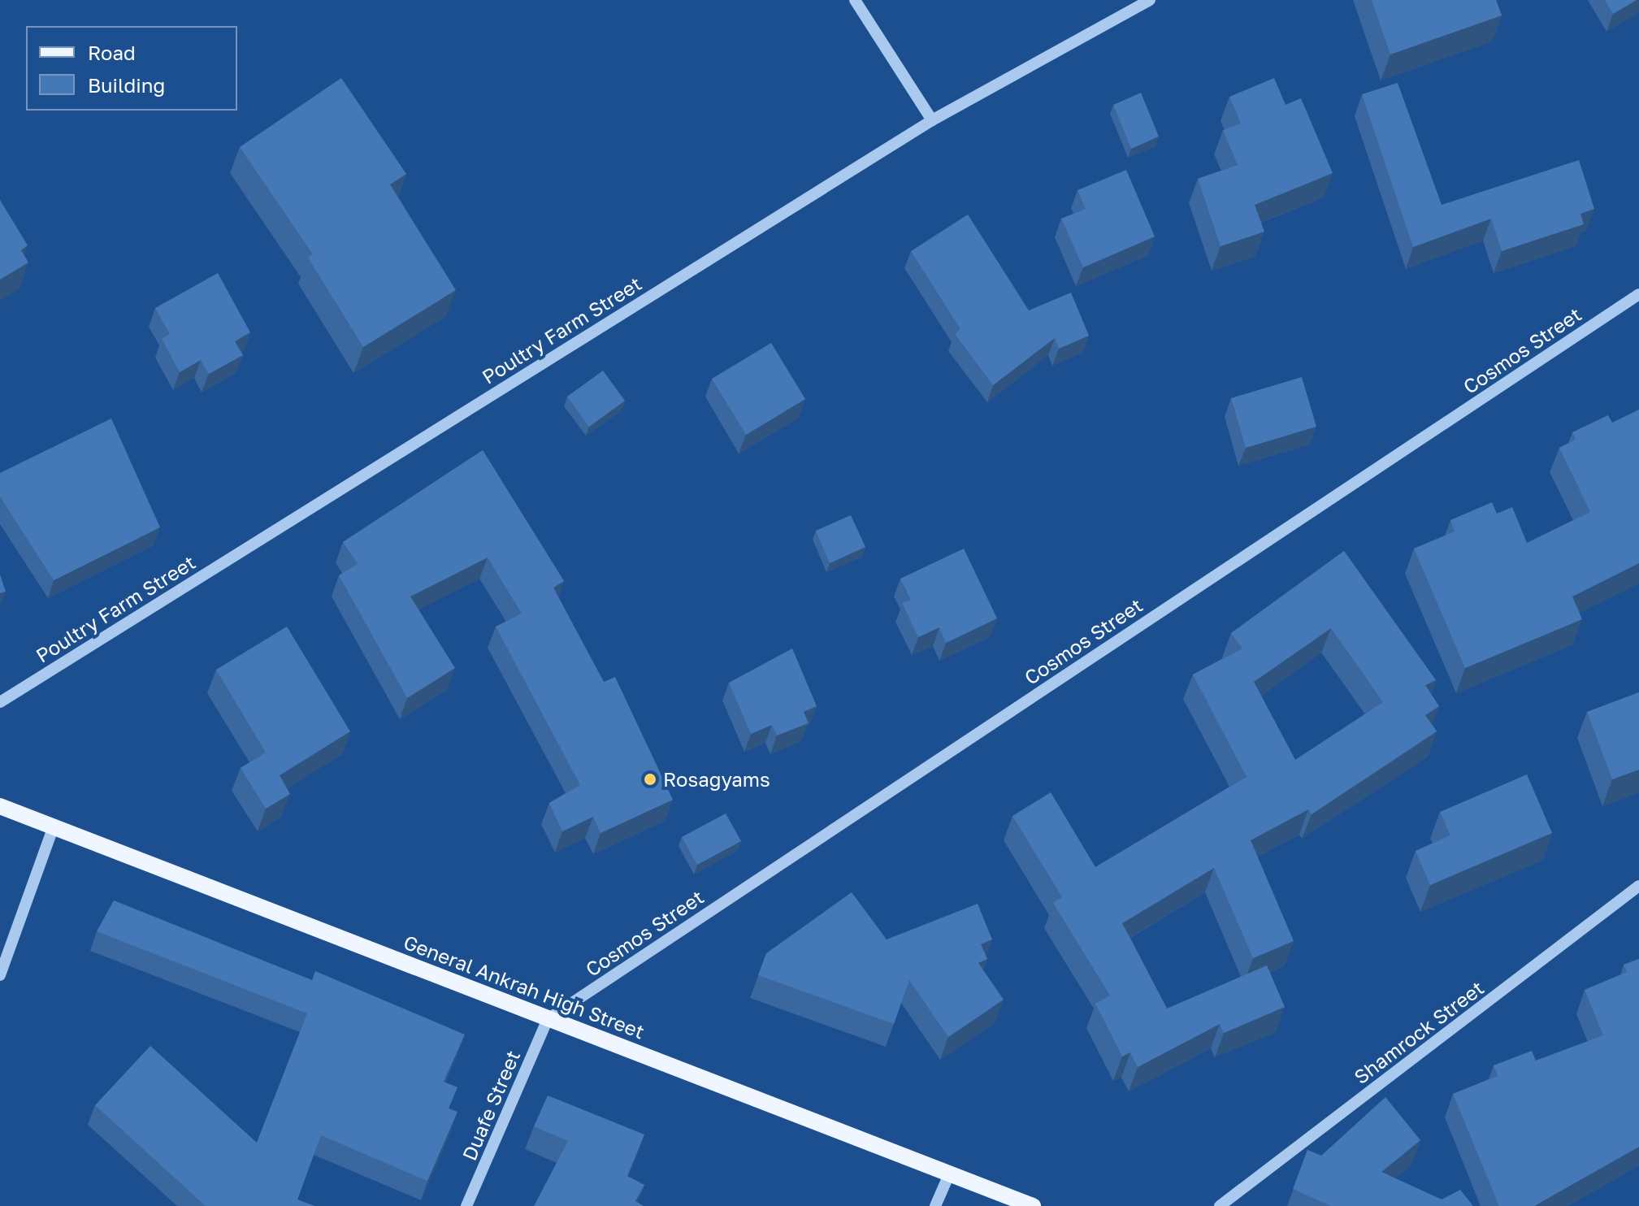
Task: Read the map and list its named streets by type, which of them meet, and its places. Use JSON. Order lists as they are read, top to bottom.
{
  "streets": {
    "main road": ["General Ankrah High Street"],
    "street": [
      "Poultry Farm Street",
      "Cosmos Street",
      "Shamrock Street",
      "Duafe Street"
    ]
  },
  "crossings": [
    ["Cosmos Street", "General Ankrah High Street"],
    ["Cosmos Street", "Duafe Street"],
    ["General Ankrah High Street", "Duafe Street"]
  ],
  "places": ["Rosagyams"],
  "legend": ["Road", "Building"]
}
